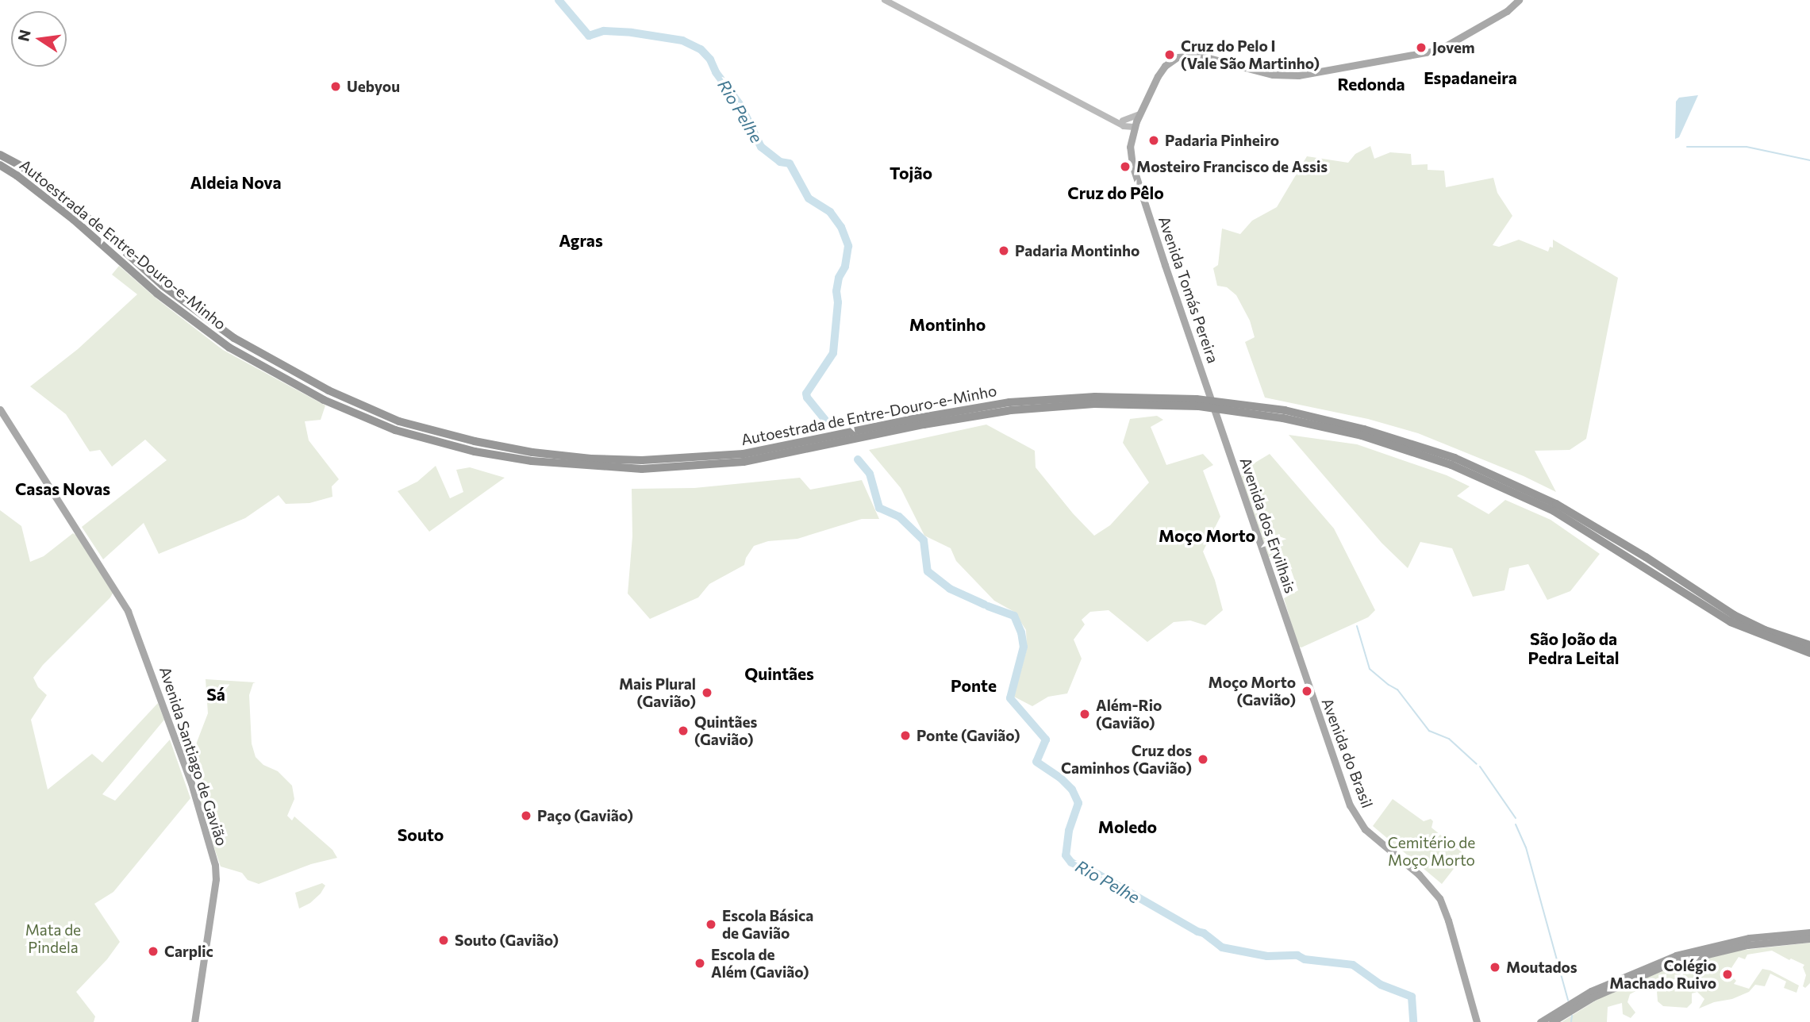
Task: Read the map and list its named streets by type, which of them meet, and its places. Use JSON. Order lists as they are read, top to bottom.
{
  "streets": {
    "highway": ["Autoestrada de Entre-Douro-e-Minho"],
    "main road": [
      "Avenida Tomás Pereira",
      "Avenida dos Ervilhais",
      "Avenida do Brasil",
      "Avenida Santiago de Gavião"
    ]
  },
  "crossings": [
    ["Avenida Tomás Pereira", "Avenida dos Ervilhais"],
    ["Avenida dos Ervilhais", "Avenida do Brasil"]
  ],
  "districts": [
    "Espadaneira",
    "Redonda",
    "Tojão",
    "Aldeia Nova",
    "Cruz do Pêlo",
    "Agras",
    "Montinho",
    "Casas Novas",
    "Moço Morto",
    "São João da Pedra Leital",
    "Quintães",
    "Ponte",
    "Sá",
    "Moledo",
    "Souto"
  ],
  "water": ["Rio Pelhe"],
  "parks": ["Cemitério de Moço Morto", "Mata de Pindela"],
  "places": [
    "Jovem",
    "Cruz do Pelo I (Vale São Martinho)",
    "Uebyou",
    "Padaria Pinheiro",
    "Mosteiro Francisco de Assis",
    "Padaria Montinho",
    "Moço Morto (Gavião)",
    "Mais Plural (Gavião)",
    "Além-Rio (Gavião)",
    "Quintães (Gavião)",
    "Ponte (Gavião)",
    "Cruz dos Caminhos (Gavião)",
    "Paço (Gavião)",
    "Escola Básica de Gavião",
    "Souto (Gavião)",
    "Carplic",
    "Escola de Além (Gavião)",
    "Moutados",
    "Colégio Machado Ruivo"
  ],
  "north": "left"
}
